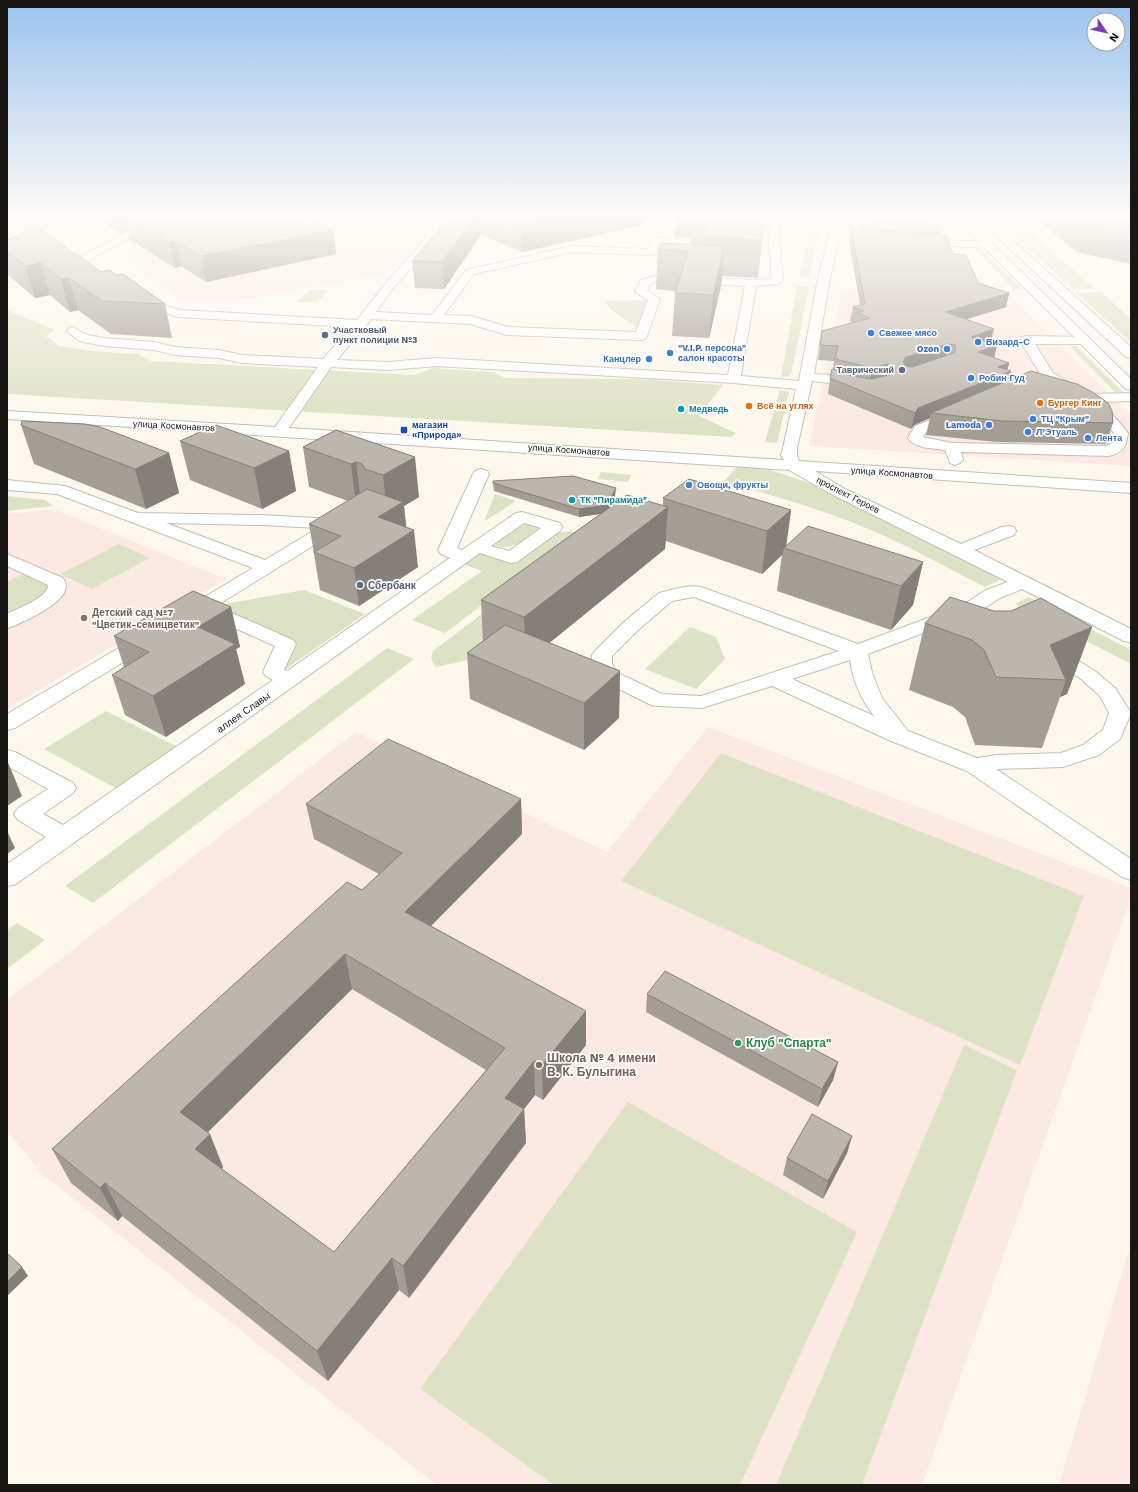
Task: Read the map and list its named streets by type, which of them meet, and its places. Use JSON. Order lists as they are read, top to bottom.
{
  "streets": {
    "street": ["улица Космонавтов", "проспект Героев", "аллея Славы"]
  },
  "crossings": [
    ["улица Космонавтов", "проспект Героев"]
  ],
  "places": {
    "other": [
      "Свежее мясо",
      "Участковый пункт полиции №3",
      "Визард-С",
      "Ozon",
      "\"V.I.P. персона\" cалон красоты",
      "Канцлер",
      "Таврический",
      "Робин Гуд",
      "Бургер Кинг",
      "Всё на углях",
      "Медведь",
      "ТЦ \"Крым\"",
      "Lamoda",
      "Л’Этуаль",
      "Лента",
      "Овощи, фрукты",
      "ТК \"Пирамида\"",
      "Сбербанк",
      "Детский сад №7 \"Цветик-семицветик\"",
      "Клуб \"Спарта\"",
      "Школа № 4 имени В. К. Булыгина"
    ],
    "transit": ["магазин «Природа»"]
  },
  "north": "bottom right"
}
